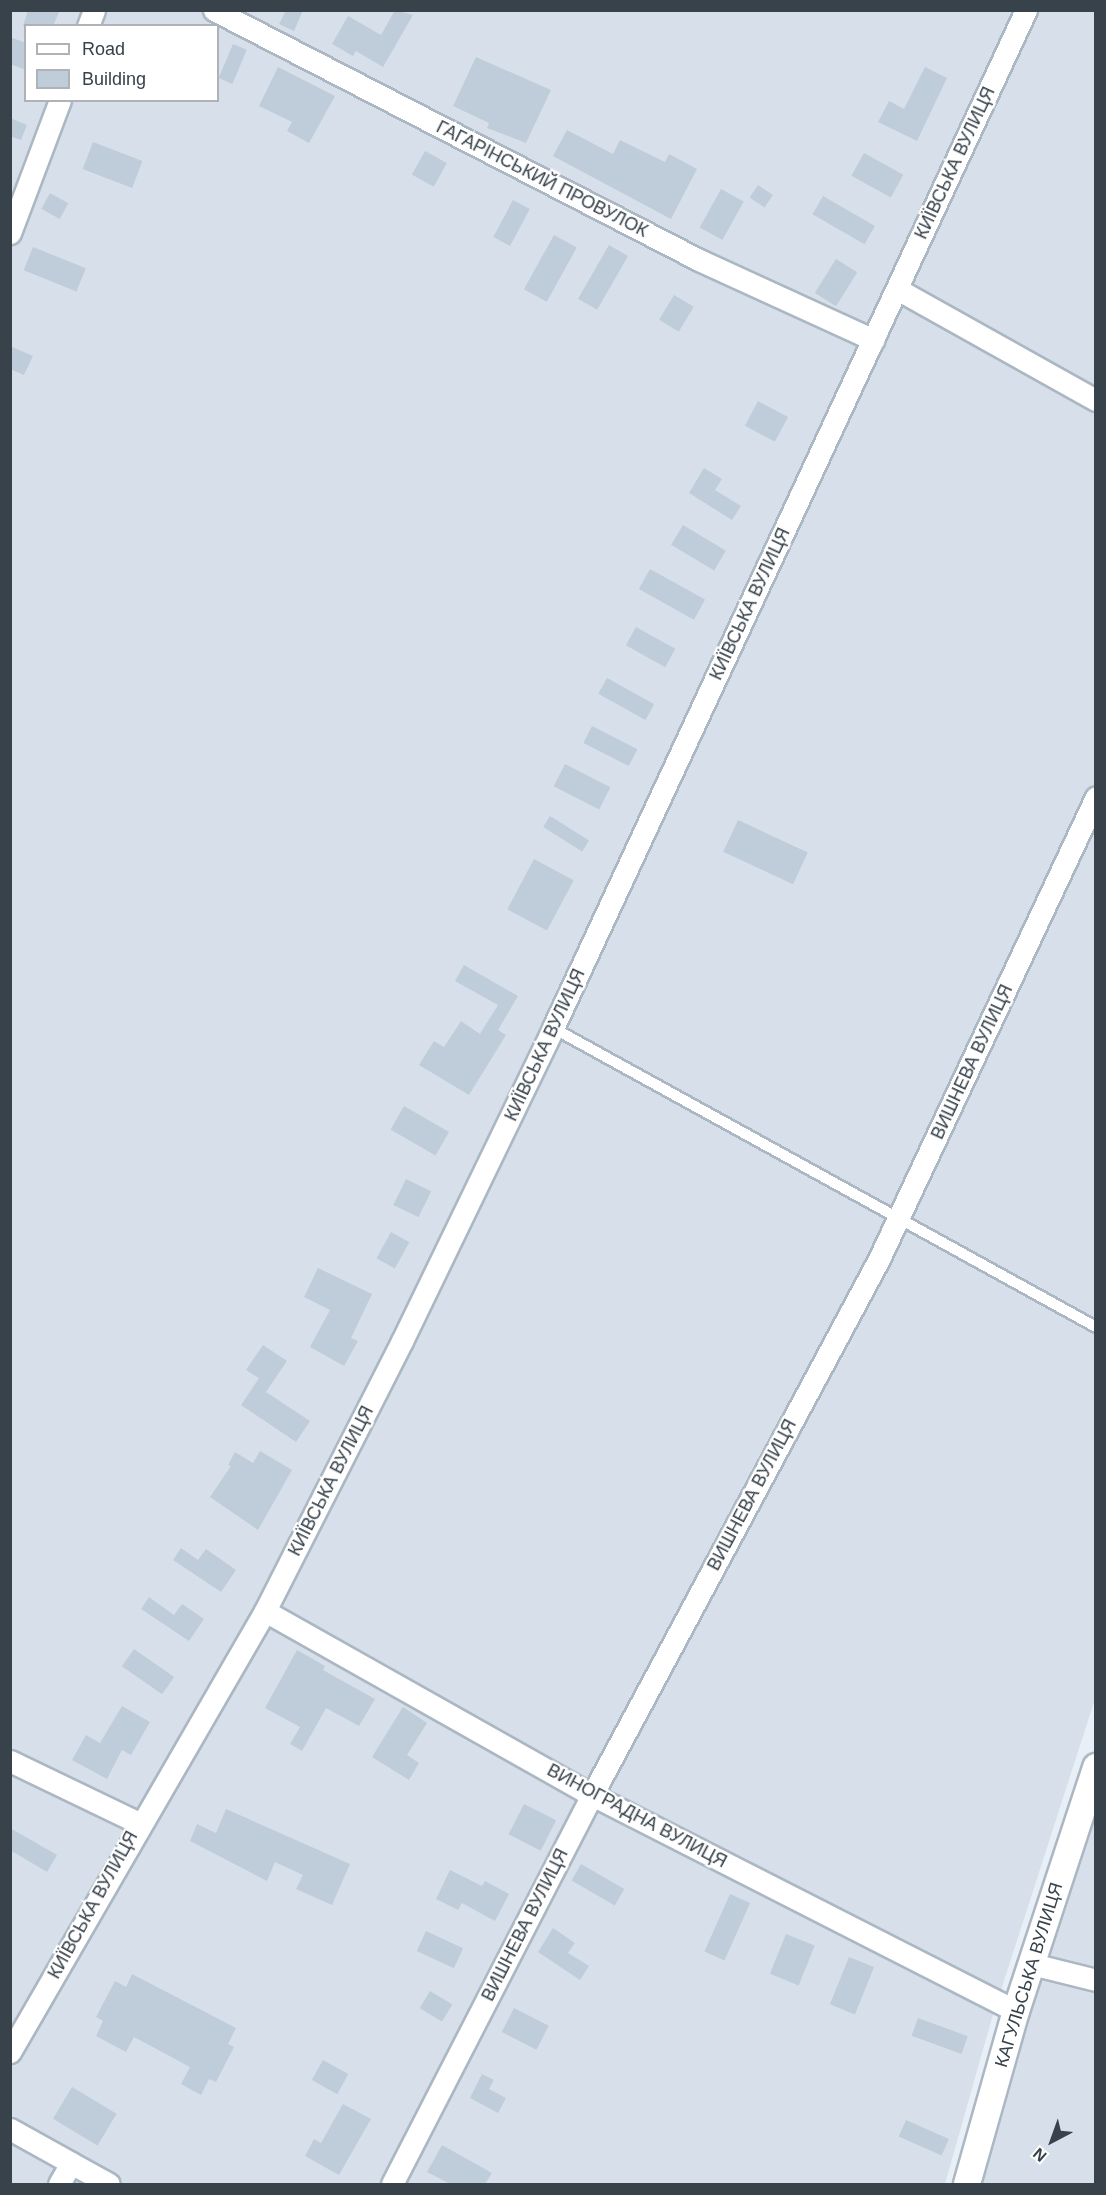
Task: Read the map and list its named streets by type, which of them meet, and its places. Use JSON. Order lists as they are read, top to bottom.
{
  "streets": {
    "street": [
      "КИЇВСЬКА ВУЛИЦЯ",
      "ГАГАРІНСЬКИЙ ПРОВУЛОК",
      "ВИШНЕВА ВУЛИЦЯ",
      "ВИНОГРАДНА ВУЛИЦЯ",
      "КАГУЛЬСЬКА ВУЛИЦЯ"
    ]
  },
  "crossings": [
    ["КИЇВСЬКА ВУЛИЦЯ", "ГАГАРІНСЬКИЙ ПРОВУЛОК"],
    ["КИЇВСЬКА ВУЛИЦЯ", "ВИНОГРАДНА ВУЛИЦЯ"],
    ["ВИШНЕВА ВУЛИЦЯ", "ВИНОГРАДНА ВУЛИЦЯ"],
    ["ВИНОГРАДНА ВУЛИЦЯ", "КАГУЛЬСЬКА ВУЛИЦЯ"]
  ],
  "legend": ["Road", "Building"],
  "north": "bottom left"
}
